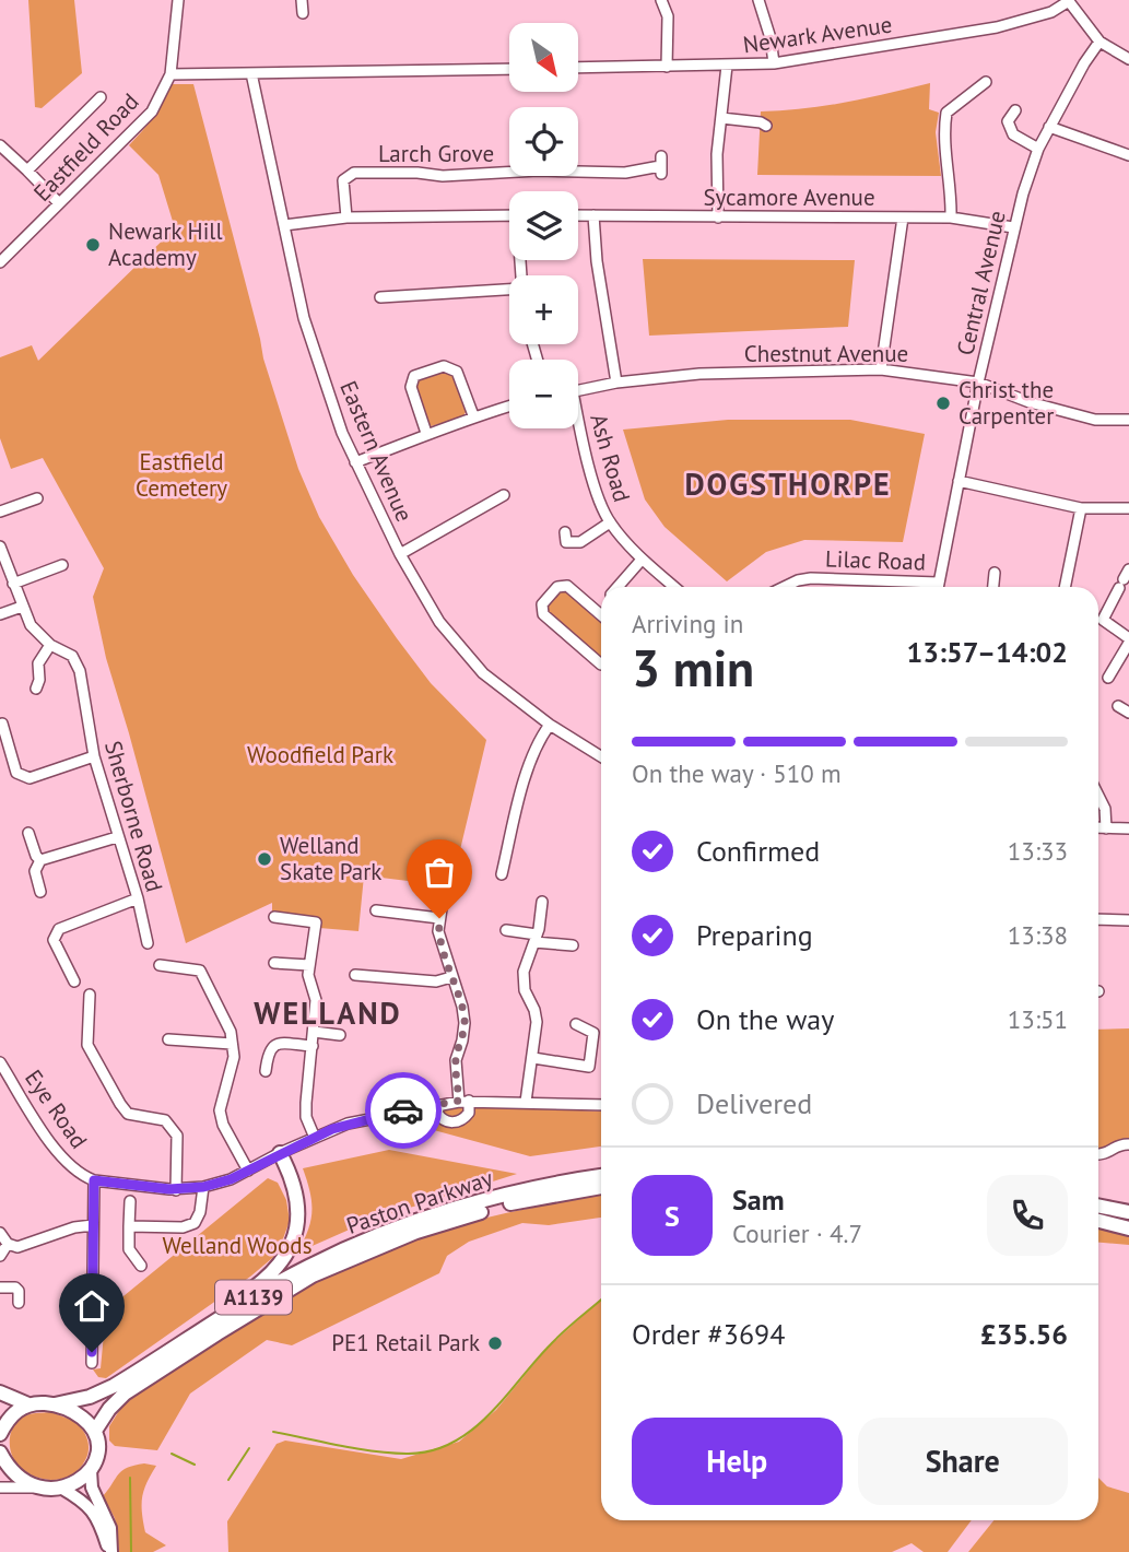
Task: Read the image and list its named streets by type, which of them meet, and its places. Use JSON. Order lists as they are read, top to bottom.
{
  "streets": {
    "highway": ["Paston Parkway", "A1139"],
    "street": [
      "Newark Avenue",
      "Eastfield Road",
      "Larch Grove",
      "Sycamore Avenue",
      "Central Avenue",
      "Chestnut Avenue",
      "Eastern Avenue",
      "Ash Road",
      "Lilac Road",
      "Sherborne Road",
      "Eye Road"
    ]
  },
  "crossings": [
    ["Sycamore Avenue", "Central Avenue"],
    ["Central Avenue", "Chestnut Avenue"],
    ["Central Avenue", "Lilac Road"]
  ],
  "districts": ["DOGSTHORPE", "WELLAND"],
  "parks": ["Eastfield Cemetery", "Woodfield Park", "Welland Woods"],
  "places": [
    "Newark Hill Academy",
    "Christ the Carpenter",
    "Welland Skate Park",
    "PE1 Retail Park"
  ],
  "north": "bottom right",
  "page": {
    "map_buttons": ["+", "−"],
    "heading": ["3 min", "Arriving in", "13:57–14:02"],
    "panel": [
      "Sam",
      "Courier · 4.7",
      "Order #3694",
      "£35.56"
    ],
    "bar": "On the way · 510 m",
    "list": [
      ["Confirmed", "13:33"],
      ["Preparing", "13:38"],
      ["On the way", "13:51"],
      "Delivered"
    ],
    "round": "S",
    "buttons": ["Help", "Share"]
  }
}
